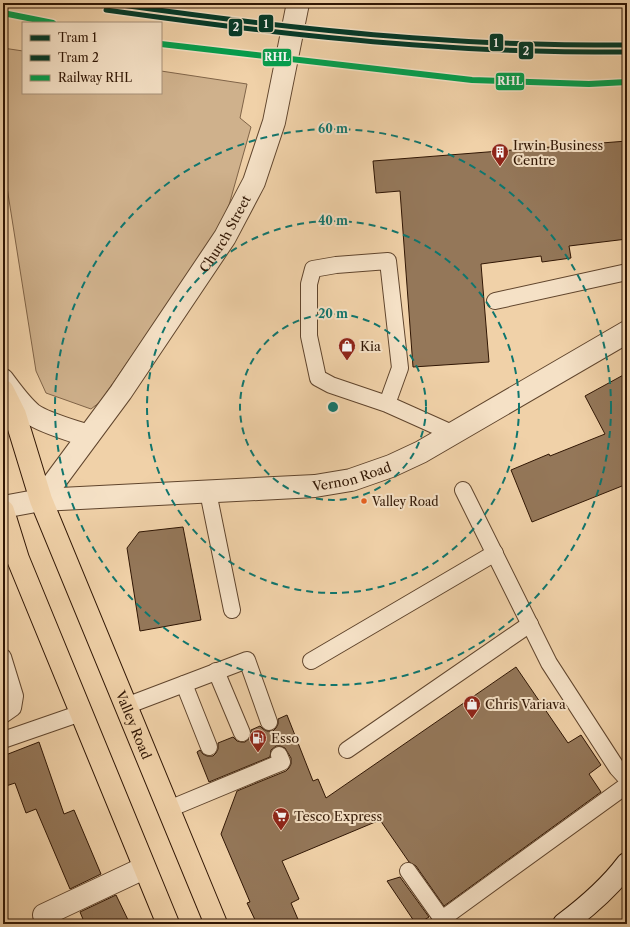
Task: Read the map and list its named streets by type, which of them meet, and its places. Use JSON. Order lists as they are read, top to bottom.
{
  "streets": {
    "highway": ["Valley Road"],
    "street": ["Church Street", "Vernon Road"]
  },
  "crossings": [
    ["Church Street", "Vernon Road"],
    ["Church Street", "Valley Road"],
    ["Vernon Road", "Valley Road"]
  ],
  "places": {
    "building": ["Irwin Business Centre"],
    "shop": ["Kia", "Chris Variava"],
    "other": ["Valley Road"],
    "fuel station": ["Esso"],
    "supermarket": ["Tesco Express"]
  },
  "lines": ["tram line 1", "tram line 2", "rail line RHL"],
  "legend": ["Tram 1", "Tram 2", "Railway RHL"],
  "rings": ["60 m", "40 m", "20 m"]
}
